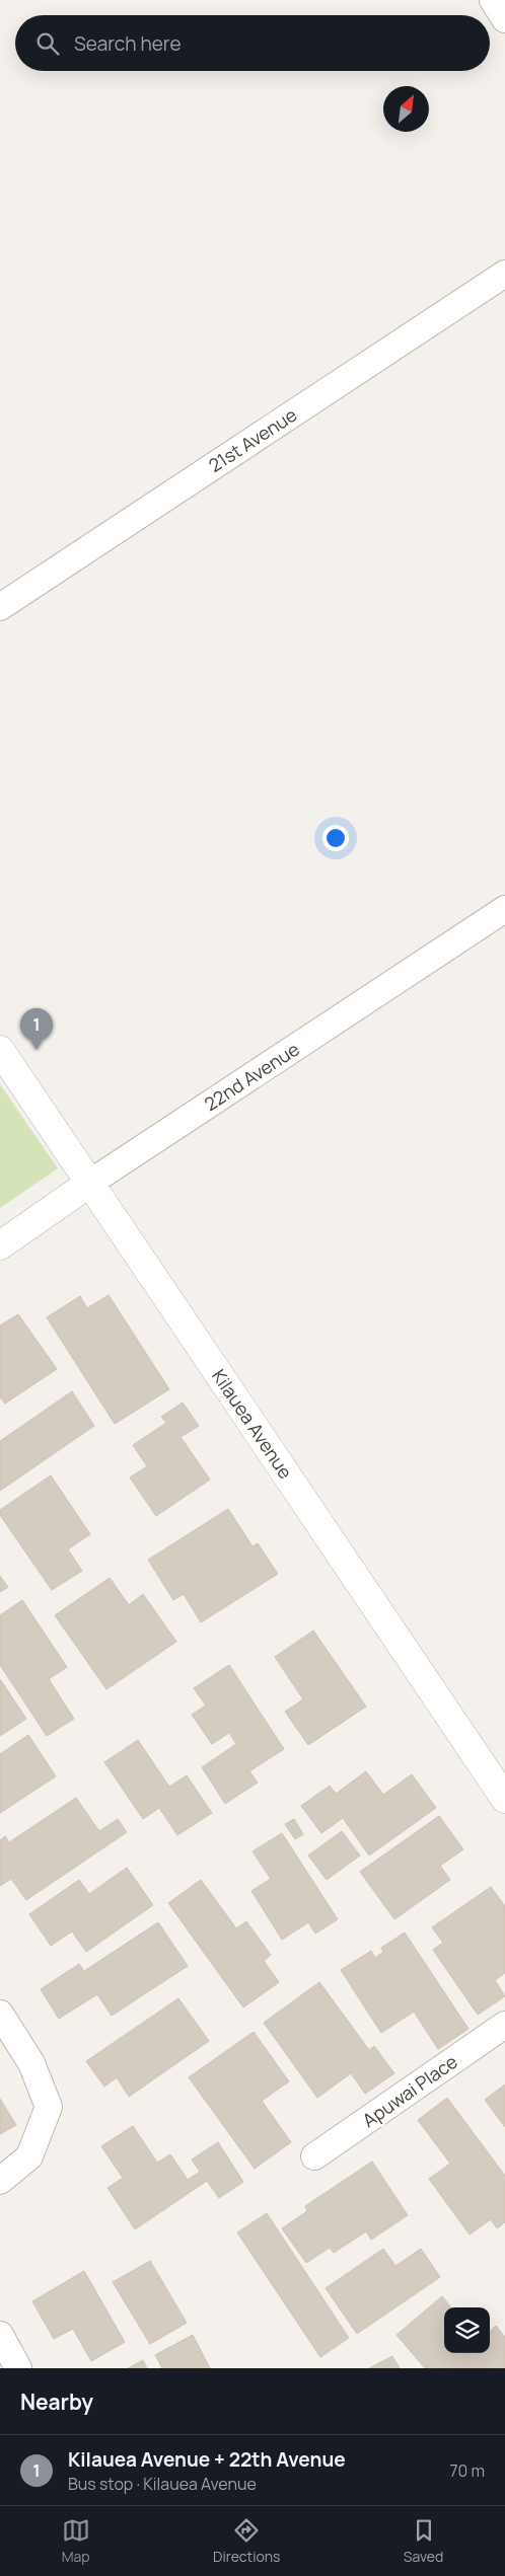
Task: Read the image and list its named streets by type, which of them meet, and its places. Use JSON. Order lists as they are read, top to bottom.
{
  "streets": {
    "street": [
      "21st Avenue",
      "22nd Avenue",
      "Kilauea Avenue",
      "Apuwai Place"
    ]
  },
  "crossings": [
    ["22nd Avenue", "Kilauea Avenue"]
  ],
  "north": "top right",
  "page": {
    "search": "Search here",
    "pins": "1",
    "heading": "Nearby",
    "list": [
      {
        "mark": "1",
        "name": "Kilauea Avenue + 22th Avenue",
        "note": "Bus stop · Kilauea Avenue",
        "value": "70 m"
      }
    ],
    "nav": ["Map", "Directions", "Saved"]
  }
}
